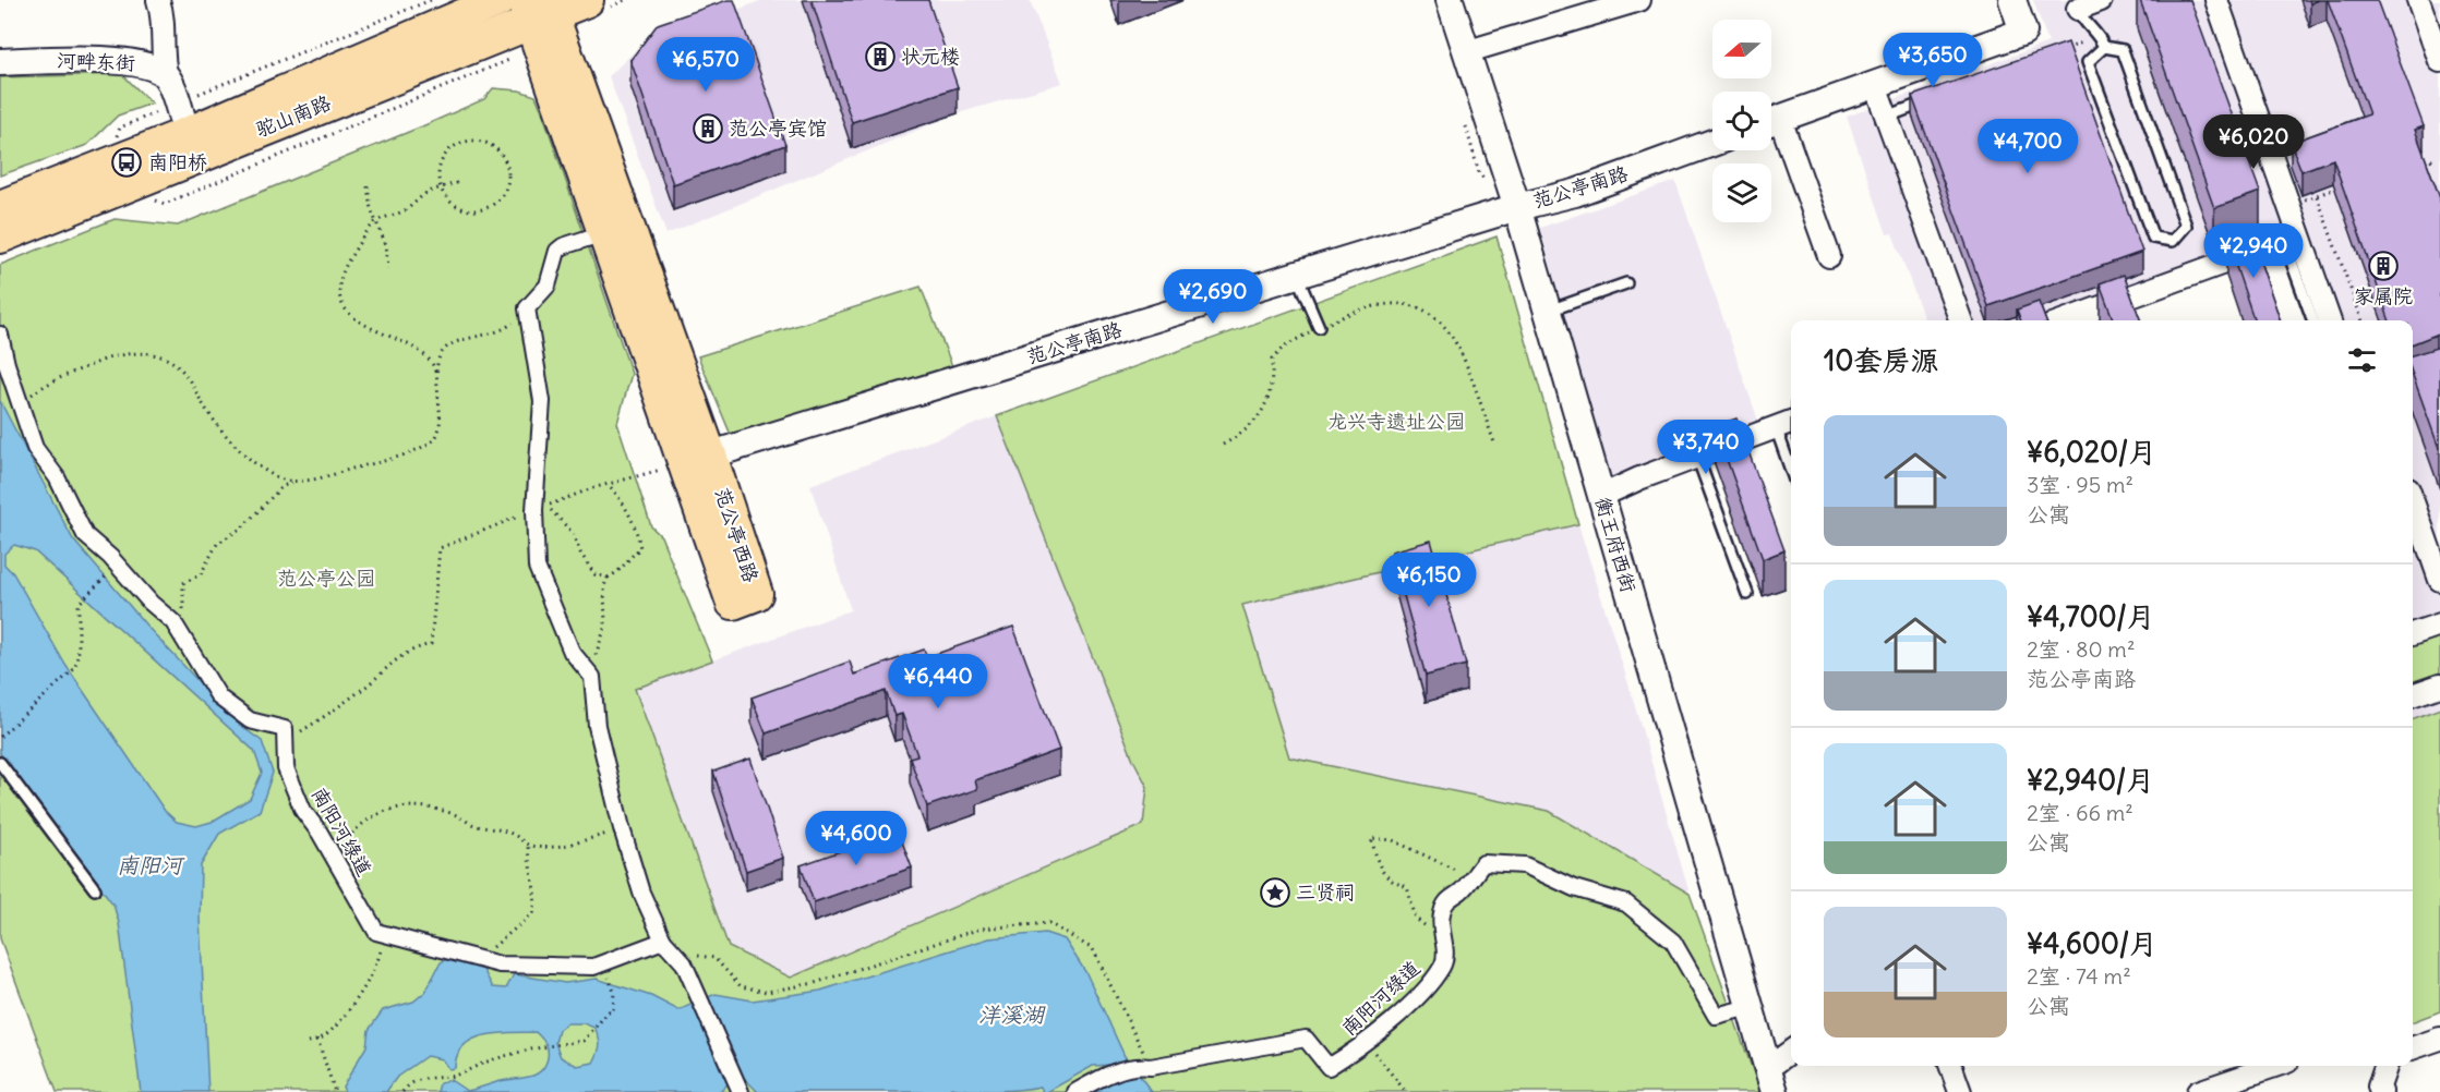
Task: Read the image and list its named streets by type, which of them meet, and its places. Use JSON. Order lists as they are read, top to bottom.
{
  "streets": {
    "main road": ["驼山南路"],
    "street": [
      "河畔东街",
      "范公亭南路",
      "衡王府西街",
      "南阳河绿道"
    ]
  },
  "crossings": [
    ["范公亭南路", "衡王府西街"]
  ],
  "water": ["南阳河", "洋溪湖"],
  "parks": ["龙兴寺遗址公园", "范公亭公园"],
  "places": {
    "building": ["状元楼", "范公亭宾馆", "家属院"],
    "bus stop": ["南阳桥"],
    "place": ["三贤祠"]
  },
  "north": "left",
  "page": {
    "price": [
      "¥3,650",
      "¥6,570",
      "¥6,020",
      "¥4,700",
      "¥2,940",
      "¥2,690",
      "¥3,740",
      "¥6,150",
      "¥6,440",
      "¥4,600"
    ],
    "heading": "10套房源",
    "list": [
      {
        "name": "¥6,020/月",
        "note": "3室 · 95 m² · 公寓"
      },
      {
        "name": "¥4,700/月",
        "note": "2室 · 80 m² · 范公亭南路"
      },
      {
        "name": "¥2,940/月",
        "note": "2室 · 66 m² · 公寓"
      },
      {
        "name": "¥4,600/月",
        "note": "2室 · 74 m² · 公寓"
      }
    ]
  }
}
